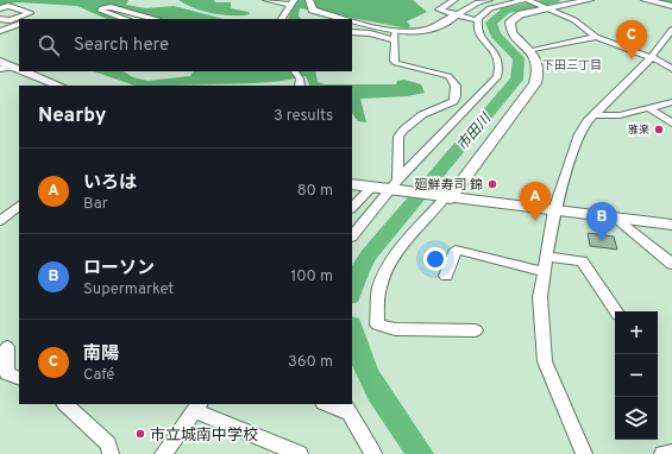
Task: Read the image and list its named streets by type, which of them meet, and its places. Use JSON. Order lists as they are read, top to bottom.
{
  "districts": ["下田三丁目"],
  "water": ["市田川"],
  "places": ["雅楽", "廻鮮寿司 錦", "市立城南中学校"],
  "page": {
    "search": "Search here",
    "pins": ["C", "A", "B"],
    "heading": ["Nearby", "3 results"],
    "list": [
      {
        "mark": "A",
        "name": "いろは",
        "note": "Bar",
        "value": "80 m"
      },
      {
        "mark": "B",
        "name": "ローソン",
        "note": "Supermarket",
        "value": "100 m"
      },
      {
        "mark": "C",
        "name": "南陽",
        "note": "Café",
        "value": "360 m"
      }
    ],
    "map_buttons": ["+", "−"]
  }
}
